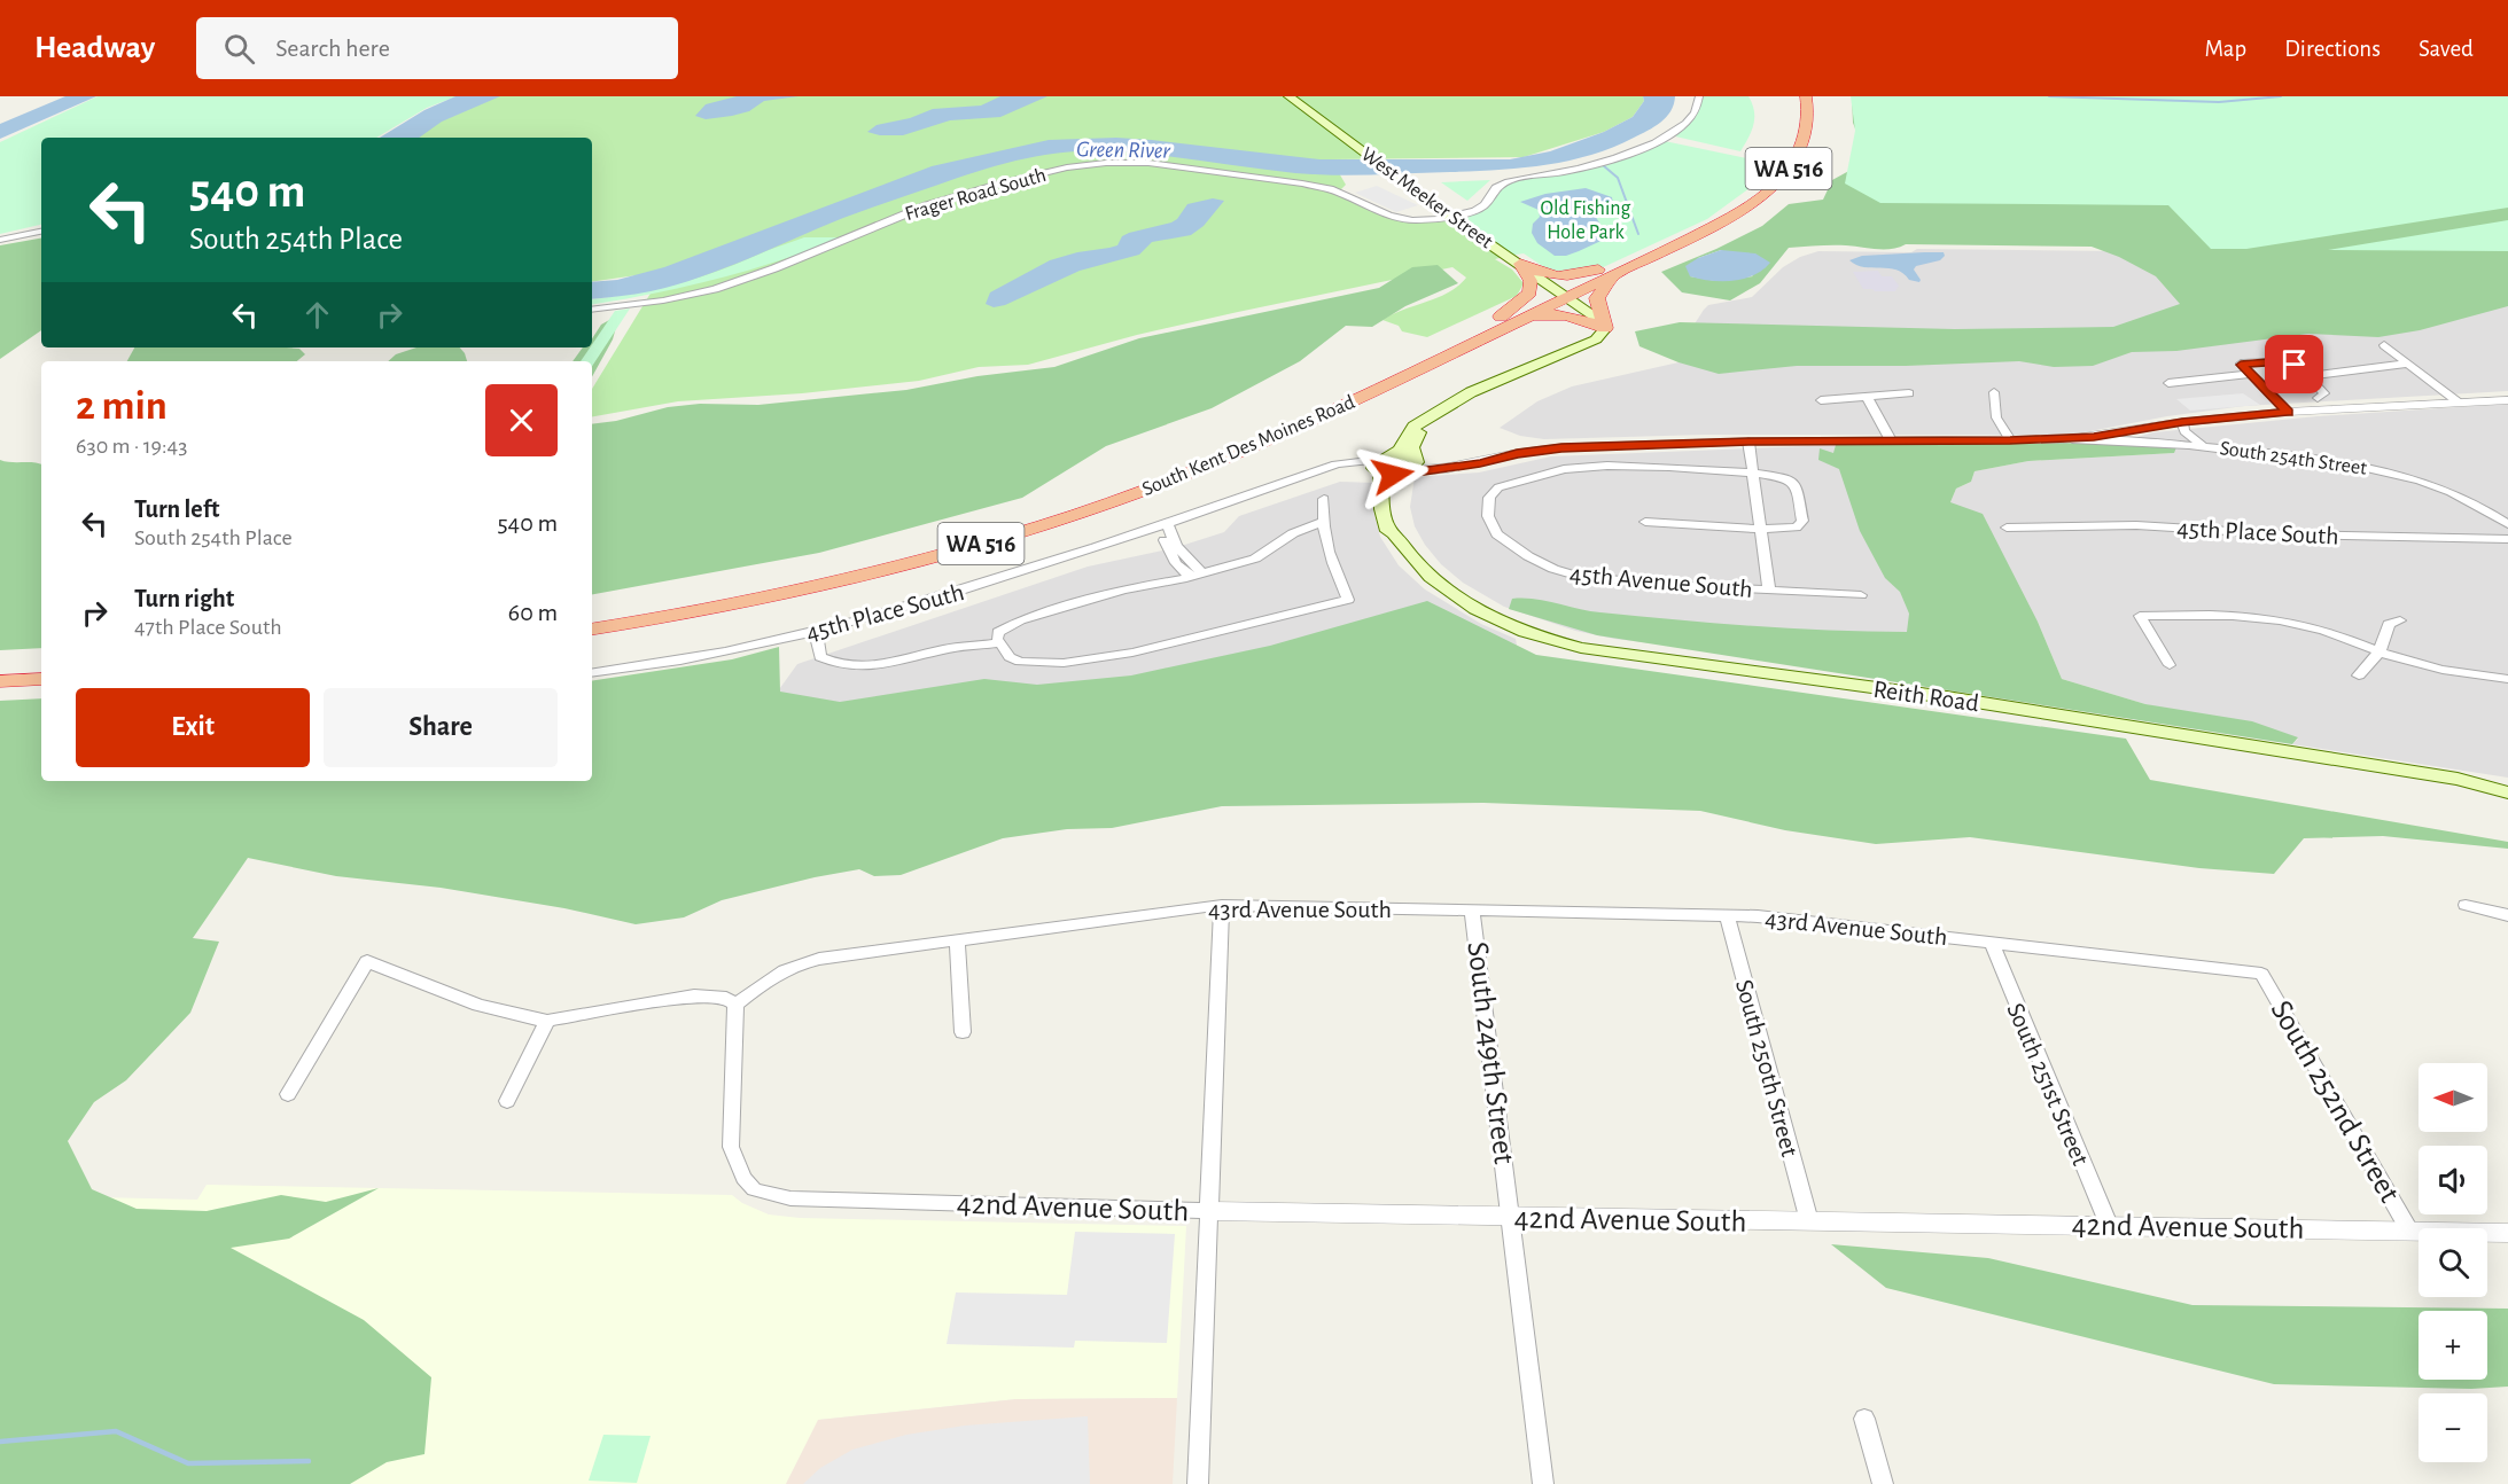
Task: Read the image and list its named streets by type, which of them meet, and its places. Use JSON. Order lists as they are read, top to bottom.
{
  "streets": {
    "highway": ["WA 516", "South Kent Des Moines Road"],
    "main road": ["West Meeker Street", "Reith Road"],
    "street": [
      "Frager Road South",
      "South 254th Street",
      "45th Place South",
      "45th Avenue South",
      "43rd Avenue South",
      "South 249th Street",
      "South 250th Street",
      "South 251st Street",
      "South 252nd Street",
      "42nd Avenue South"
    ]
  },
  "crossings": [
    ["Frager Road South", "West Meeker Street"],
    ["West Meeker Street", "South Kent Des Moines Road"],
    ["45th Place South", "Reith Road"],
    ["43rd Avenue South", "South 249th Street"],
    ["43rd Avenue South", "South 250th Street"],
    ["43rd Avenue South", "South 251st Street"],
    ["43rd Avenue South", "South 252nd Street"],
    ["43rd Avenue South", "42nd Avenue South"],
    ["South 249th Street", "42nd Avenue South"],
    ["South 250th Street", "42nd Avenue South"],
    ["South 251st Street", "42nd Avenue South"],
    ["South 252nd Street", "42nd Avenue South"]
  ],
  "water": ["Green River"],
  "parks": ["Old Fishing Hole Park"],
  "north": "left",
  "page": {
    "header": "Headway",
    "search": "Search here",
    "nav": ["Map", "Directions", "Saved"],
    "turn": ["540 m", "South 254th Place"],
    "heading": ["2 min", "630 m · 19:43"],
    "list": [
      {
        "name": "Turn left",
        "note": "South 254th Place",
        "value": "540 m"
      },
      {
        "name": "Turn right",
        "note": "47th Place South",
        "value": "60 m"
      }
    ],
    "buttons": ["Exit", "Share"],
    "map_buttons": ["+", "−"]
  }
}
